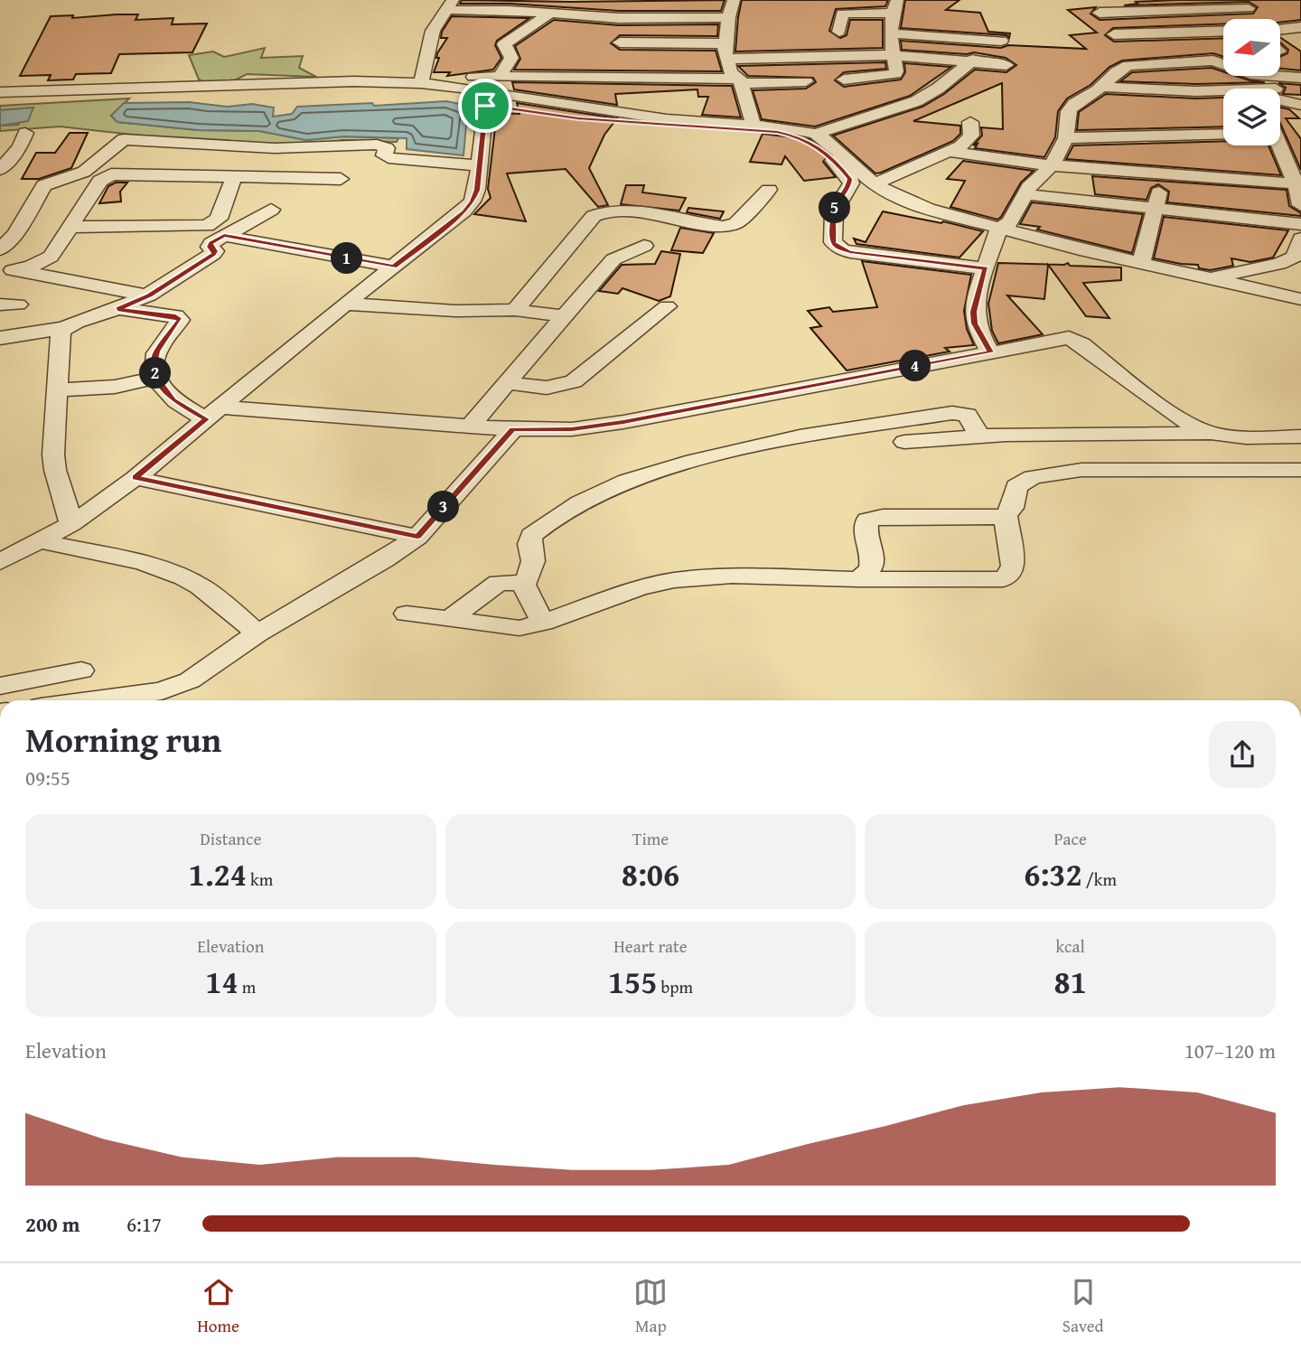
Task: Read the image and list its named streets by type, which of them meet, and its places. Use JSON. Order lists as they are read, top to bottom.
{
  "north": "left",
  "page": {
    "pins": [
      "5",
      "1",
      "4",
      "2",
      "3"
    ],
    "heading": ["Morning run", "09:55"],
    "stats": [
      ["Distance", "1.24 km"],
      ["Time", "8:06"],
      ["Pace", "6:32 /km"],
      ["Elevation", "14 m"],
      ["Heart rate", "155 bpm"],
      ["kcal", "81"]
    ],
    "chart": ["Elevation", "107–120 m"],
    "list": [
      {
        "name": "200 m",
        "note": "6:17"
      }
    ],
    "tabs": ["Home", "Map", "Saved"]
  }
}
